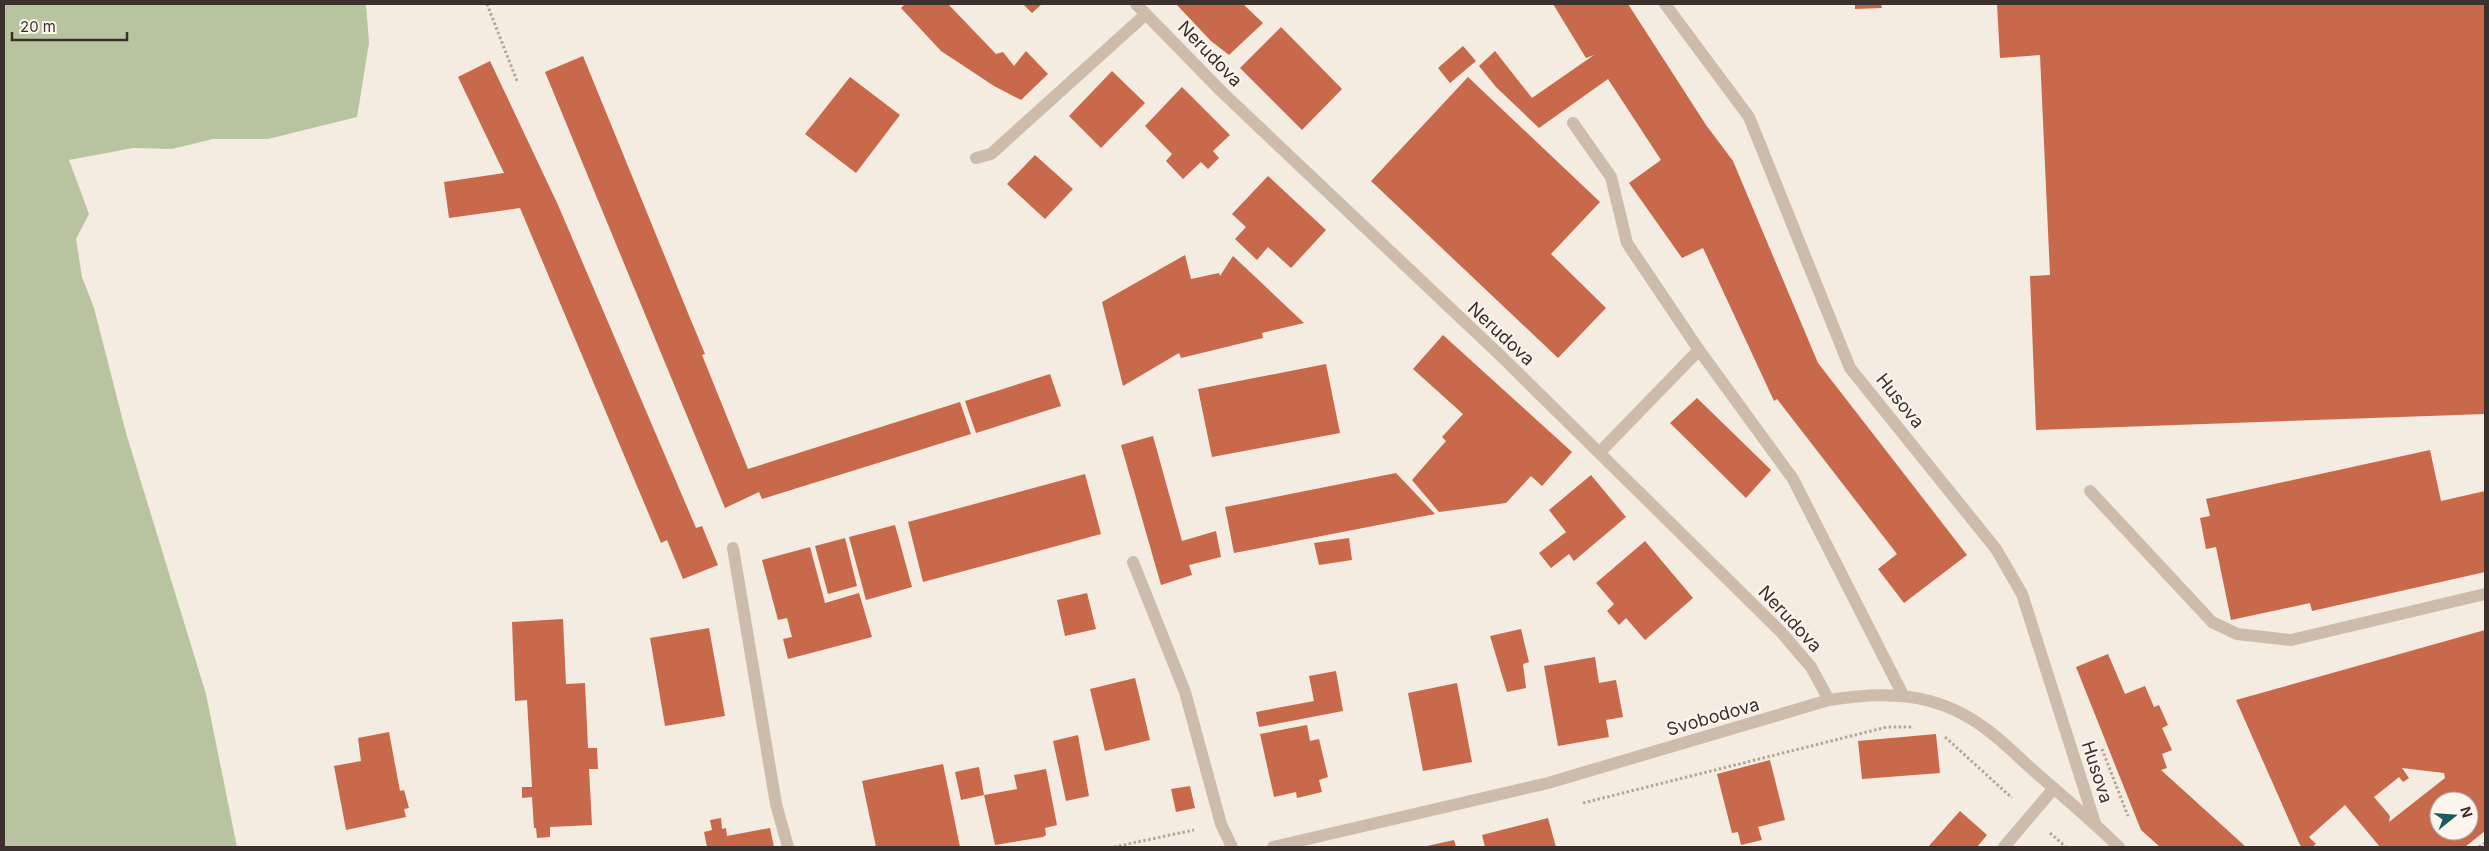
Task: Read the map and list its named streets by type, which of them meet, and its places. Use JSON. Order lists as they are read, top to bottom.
{
  "streets": {
    "street": ["Nerudova", "Husova", "Svobodova"]
  },
  "crossings": [
    ["Nerudova", "Svobodova"],
    ["Husova", "Svobodova"]
  ],
  "scale_bar": "20 m",
  "north": "right"
}
